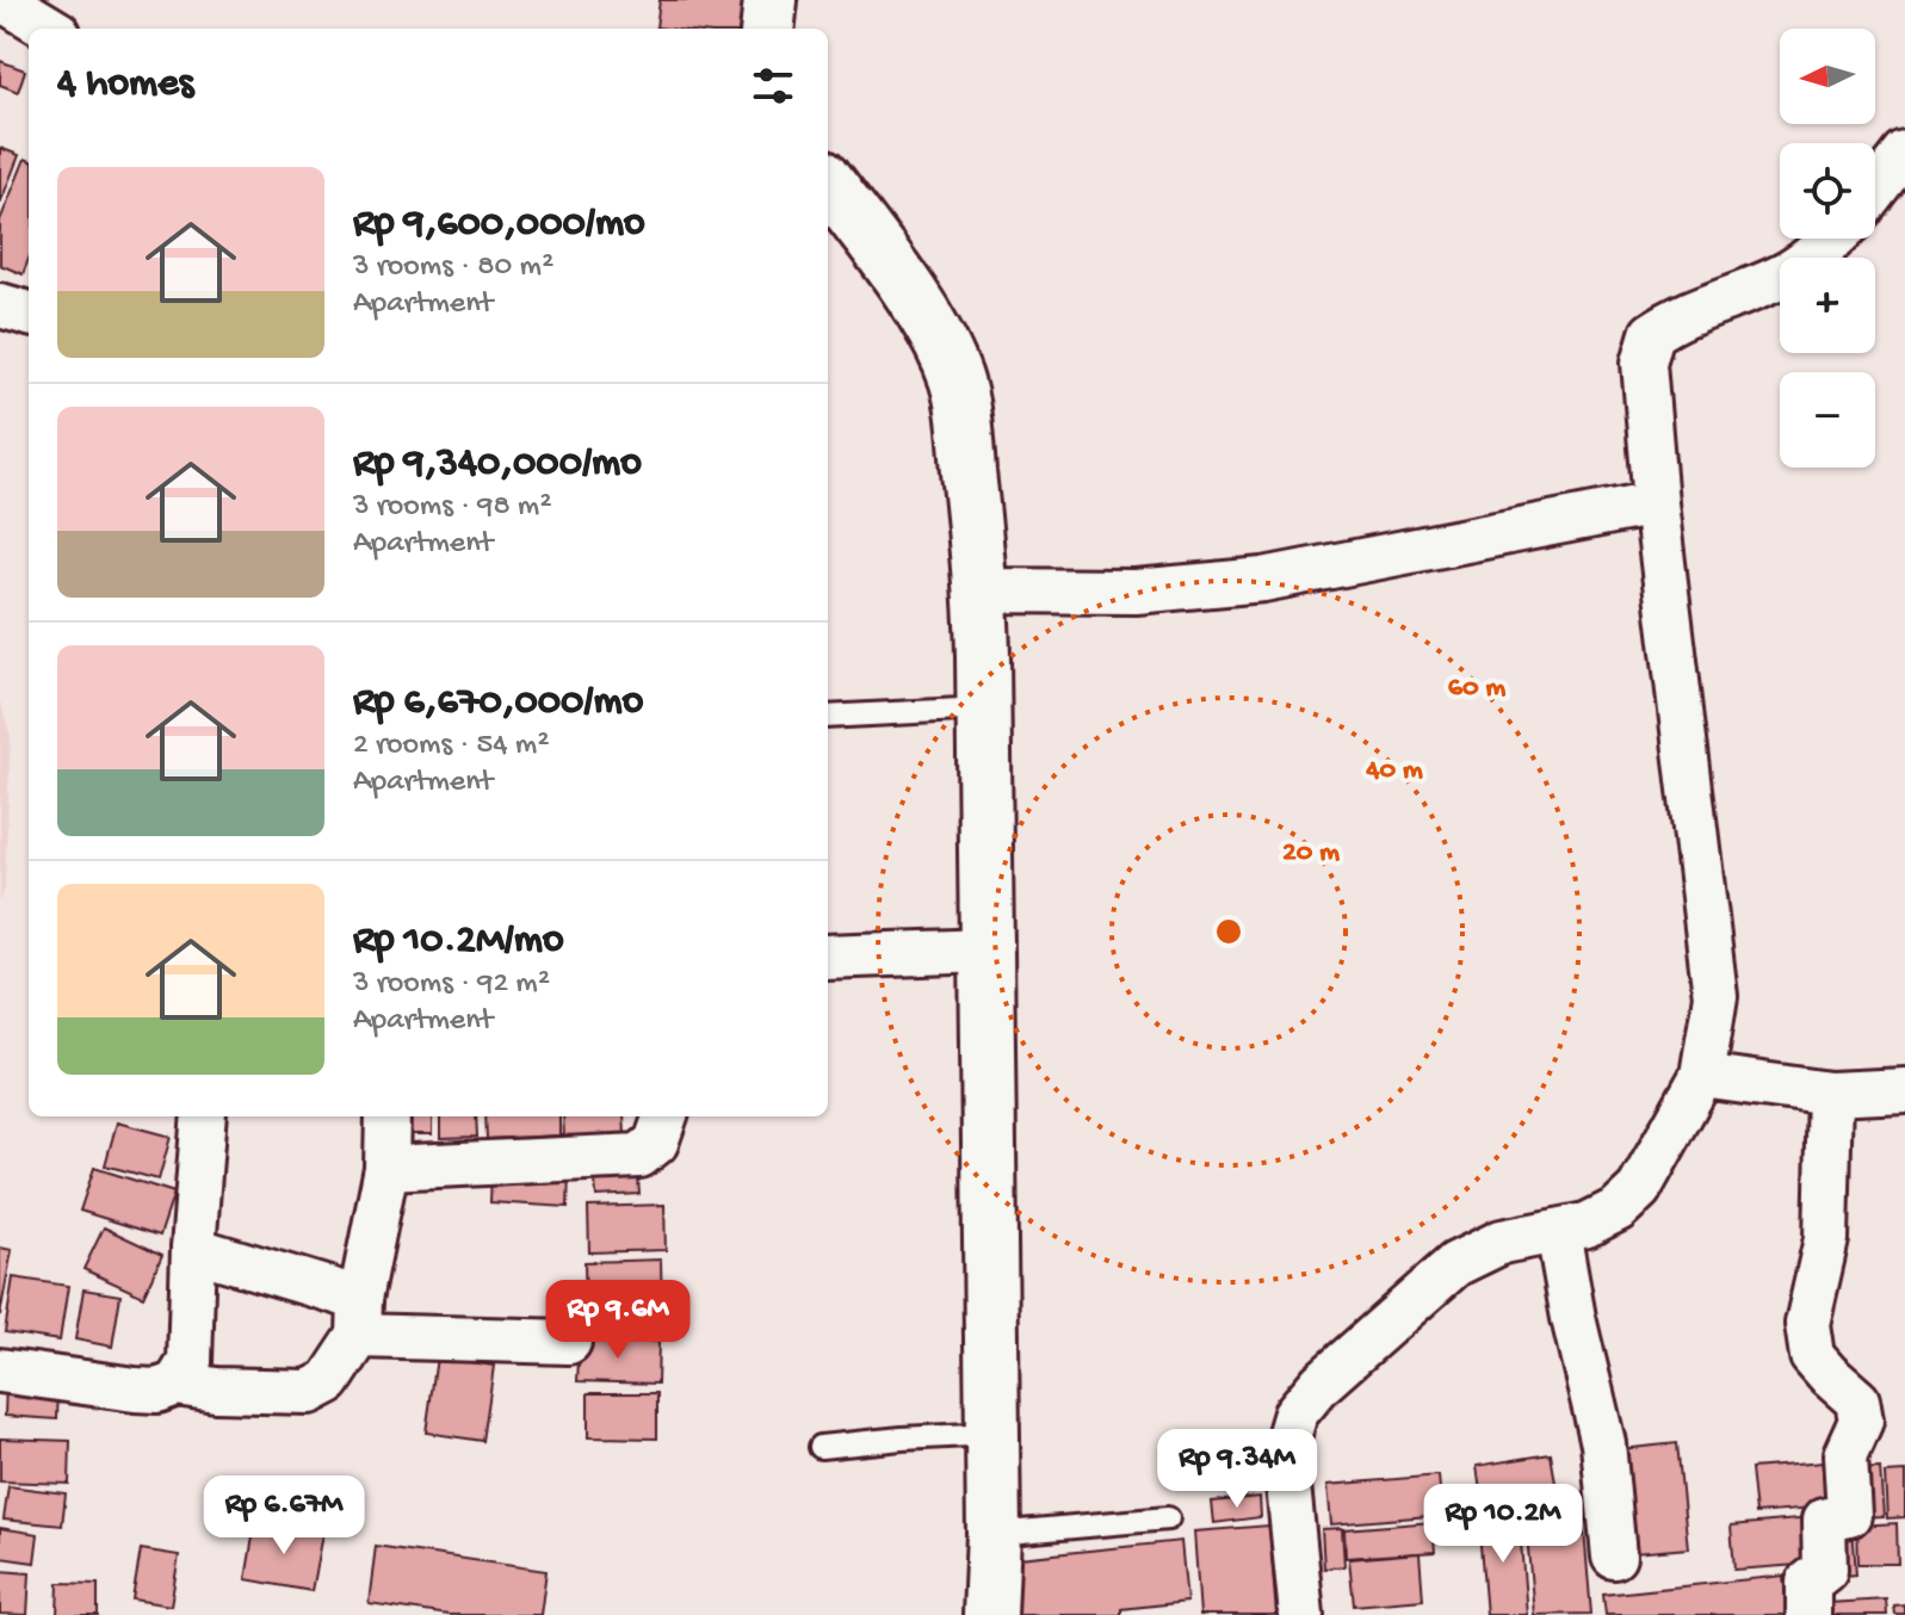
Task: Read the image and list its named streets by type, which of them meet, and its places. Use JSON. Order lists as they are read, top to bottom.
{
  "north": "left",
  "page": {
    "map_buttons": ["+", "−"],
    "heading": "4 homes",
    "list": [
      {
        "name": "Rp 9,600,000/mo",
        "note": "3 rooms · 80 m² · Apartment"
      },
      {
        "name": "Rp 9,340,000/mo",
        "note": "3 rooms · 98 m² · Apartment"
      },
      {
        "name": "Rp 6,670,000/mo",
        "note": "2 rooms · 54 m² · Apartment"
      },
      {
        "name": "Rp 10.2M/mo",
        "note": "3 rooms · 92 m² · Apartment"
      }
    ],
    "price": [
      "Rp 9.6M",
      "Rp 9.34M",
      "Rp 6.67M",
      "Rp 10.2M"
    ]
  },
  "rings": ["60 m", "40 m", "20 m"]
}
